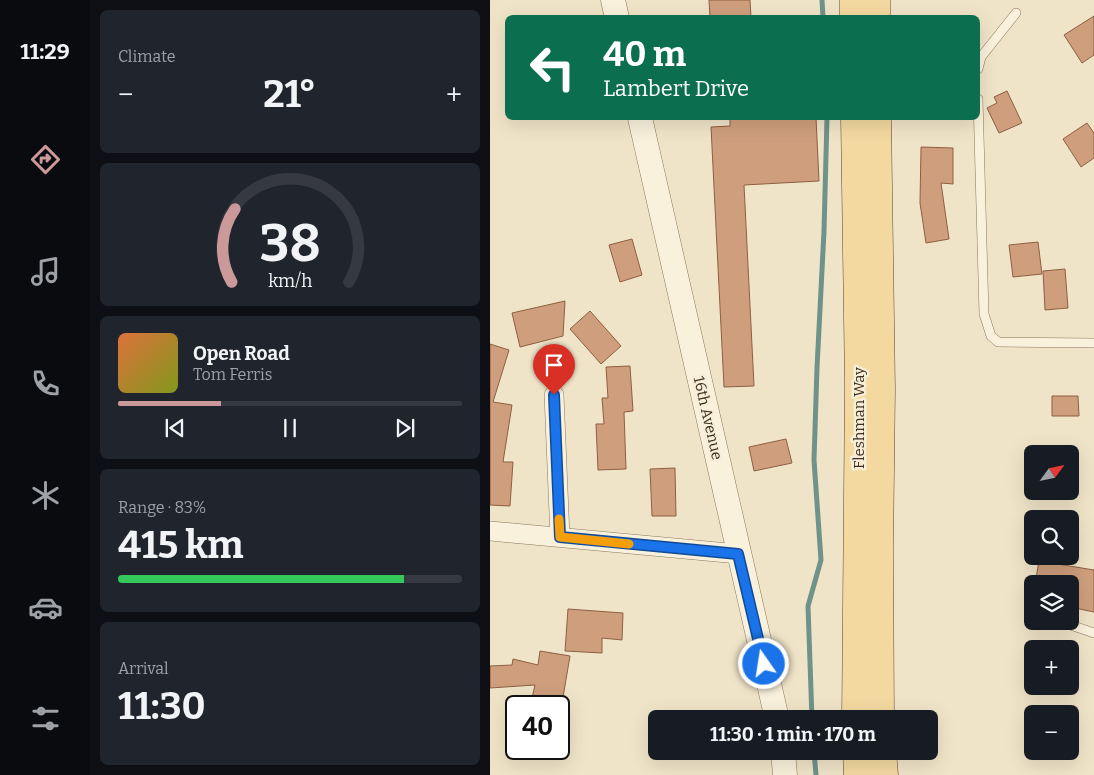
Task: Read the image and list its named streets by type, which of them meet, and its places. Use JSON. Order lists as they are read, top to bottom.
{
  "streets": {
    "main road": ["Fleshman Way"],
    "street": ["16th Avenue"]
  },
  "north": "top right",
  "page": {
    "tabs": "11:29",
    "tile": [
      "Climate",
      ["Range · 83%", "415 km"],
      ["Arrival", "11:30"]
    ],
    "turn": ["40 m", "Lambert Drive"],
    "heat": ["−", "21°", "+"],
    "song": ["Open Road", "Tom Ferris"],
    "map_buttons": ["+", "−"],
    "limit": "40",
    "trip": "11:30 · 1 min · 170 m",
    "gauge": ["38", "km/h"]
  }
}
